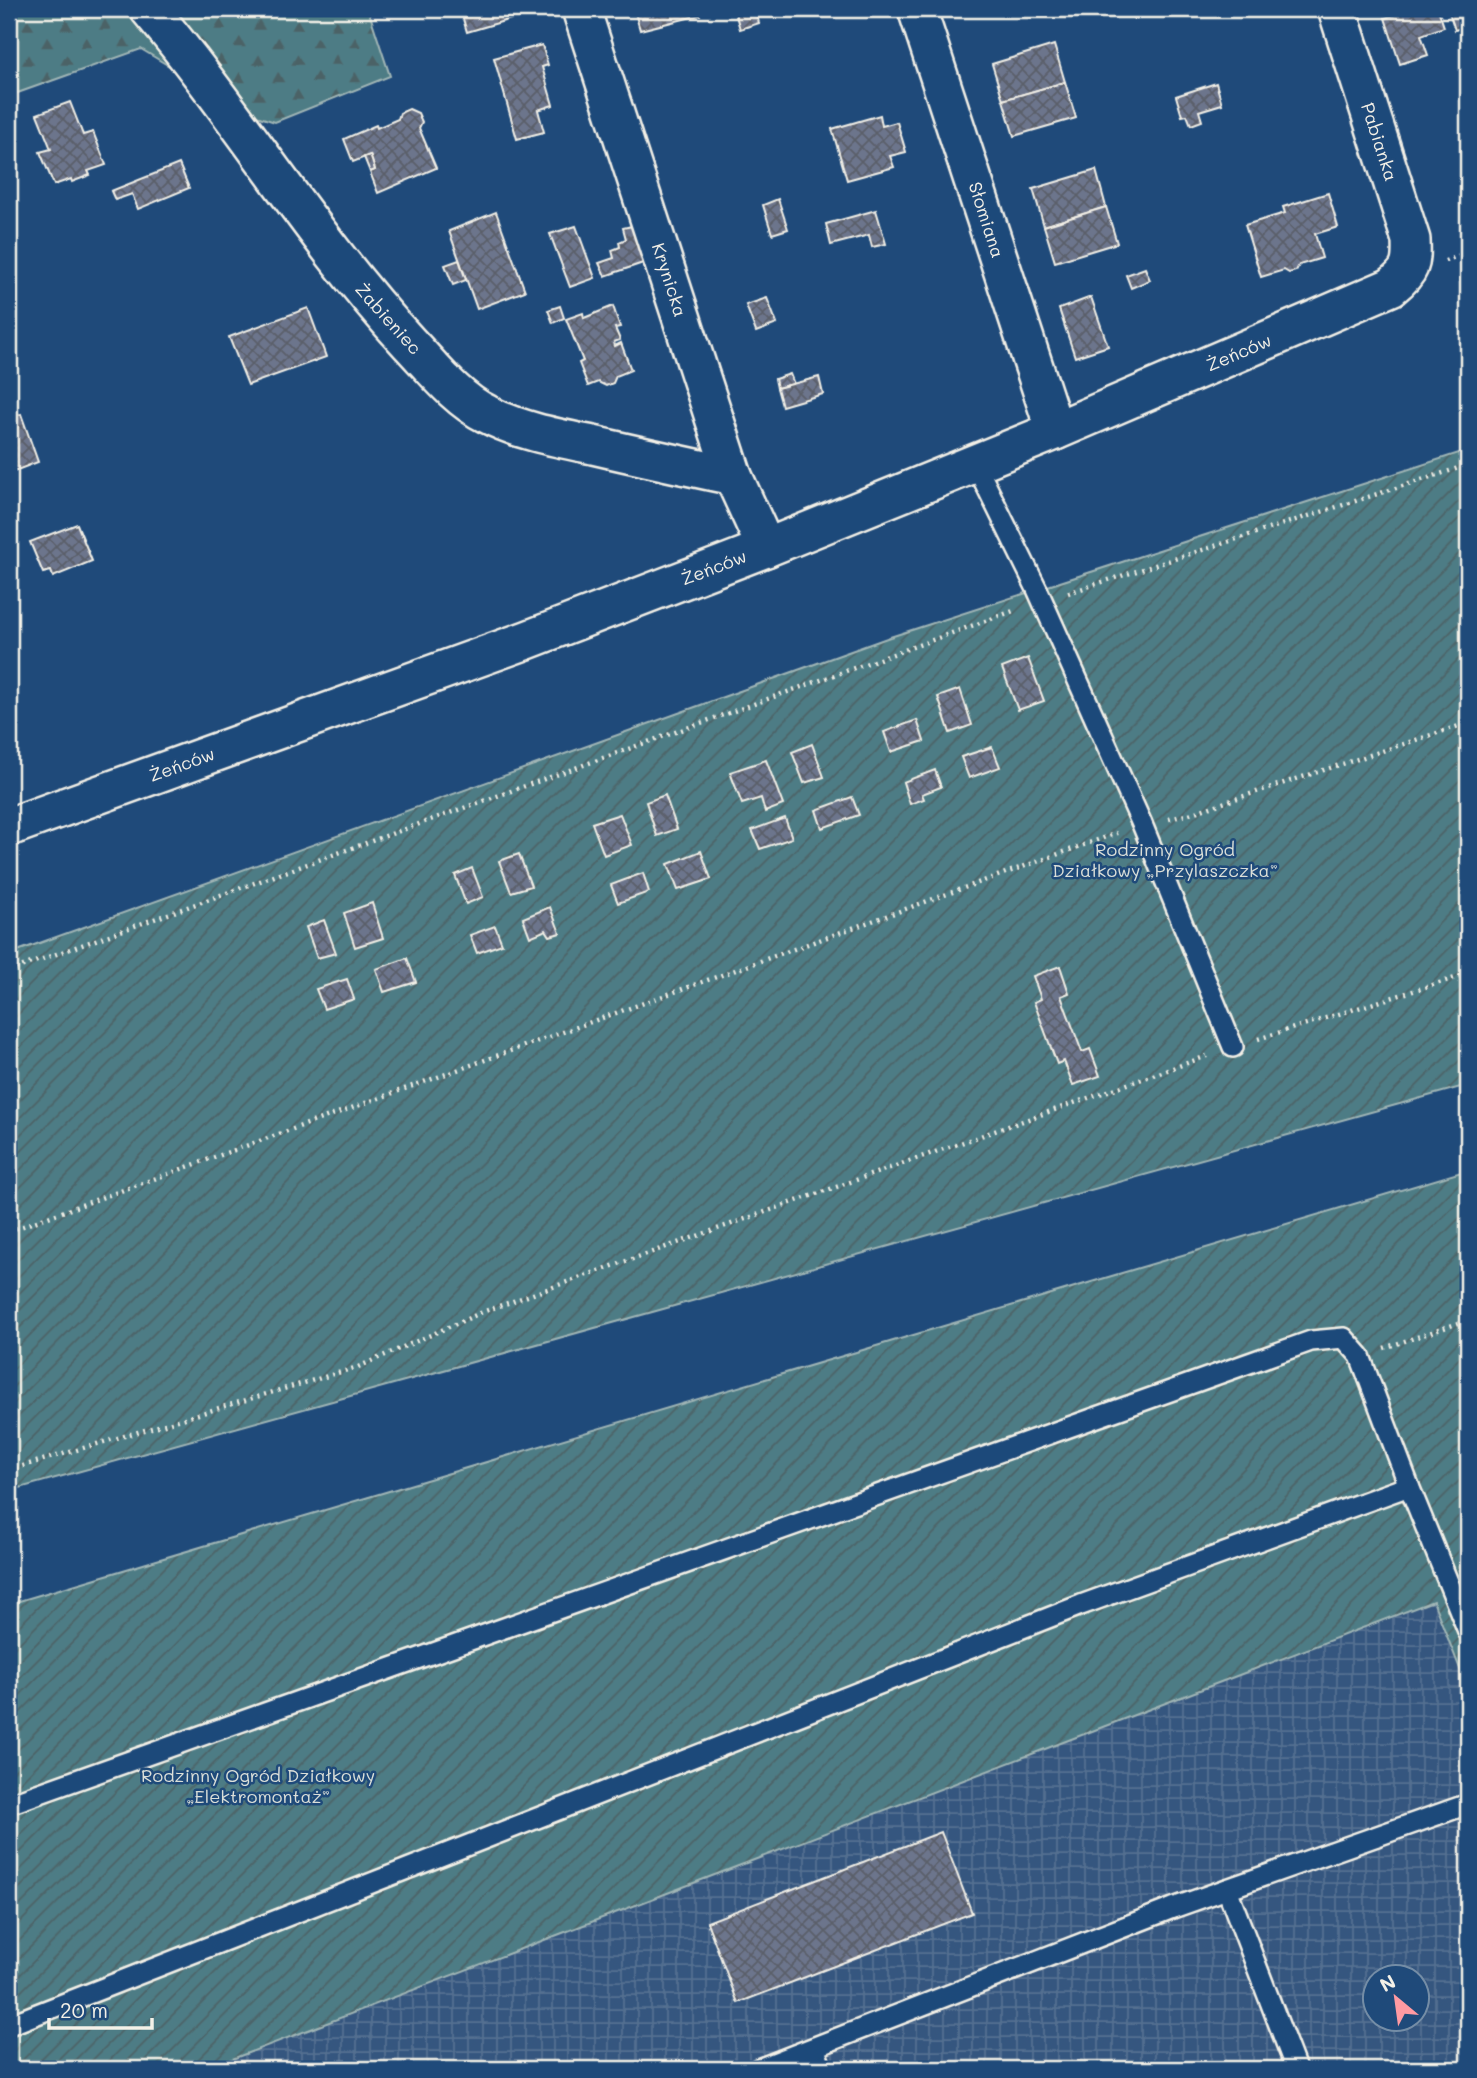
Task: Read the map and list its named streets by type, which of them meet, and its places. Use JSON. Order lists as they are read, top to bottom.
{
  "streets": {
    "street": [
      "Pabianka",
      "Słomiana",
      "Krynicka",
      "Żabieniec",
      "Żeńców"
    ]
  },
  "crossings": [
    ["Pabianka", "Żeńców"],
    ["Słomiana", "Żeńców"],
    ["Krynicka", "Żabieniec"],
    ["Krynicka", "Żeńców"]
  ],
  "parks": ["Rodzinny Ogród Działkowy „Przylaszczka”", "Rodzinny Ogród Działkowy „Elektromontaż”"],
  "scale_bar": "20 m",
  "north": "top left"
}
